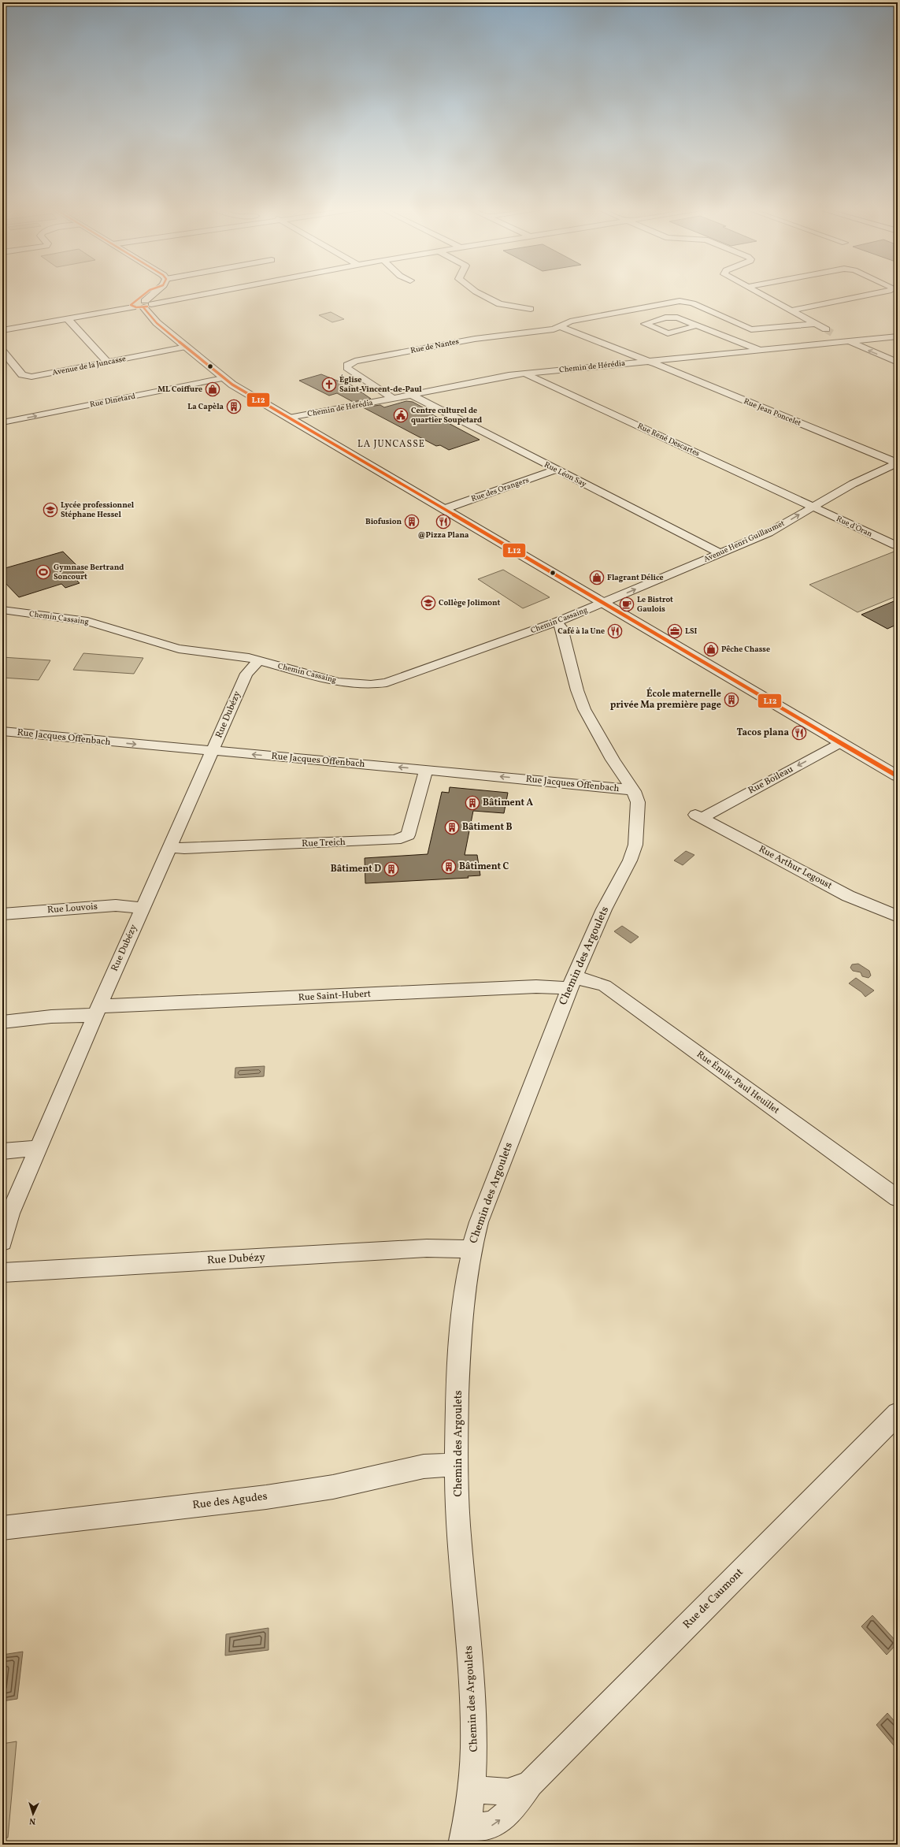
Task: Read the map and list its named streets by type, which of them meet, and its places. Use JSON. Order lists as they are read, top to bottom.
{
  "streets": {
    "street": [
      "Rue de Nantes",
      "Avenue de la Juncasse",
      "Chemin de Hérédia",
      "Rue Dinetard",
      "Rue Jean Poncelet",
      "Rue René Descartes",
      "Rue Léon Say",
      "Rue des Orangers",
      "Rue d'Oran",
      "Avenue Henri Guillaumet",
      "Chemin Cassaing",
      "Rue Dubézy",
      "Rue Jacques Offenbach",
      "Rue Boileau",
      "Rue Treich",
      "Rue Arthur Legoust",
      "Rue Louvois",
      "Chemin des Argoulets",
      "Rue Saint-Hubert",
      "Rue Émile-Paul Heuillet",
      "Rue des Agudes",
      "Rue de Caumont"
    ]
  },
  "crossings": [
    ["Rue de Nantes", "Chemin de Hérédia"],
    ["Rue de Nantes", "Rue Jean Poncelet"],
    ["Chemin de Hérédia", "Rue Jean Poncelet"],
    ["Chemin de Hérédia", "Rue René Descartes"],
    ["Chemin de Hérédia", "Rue Léon Say"],
    ["Rue Jean Poncelet", "Avenue Henri Guillaumet"],
    ["Rue René Descartes", "Rue d'Oran"],
    ["Rue René Descartes", "Avenue Henri Guillaumet"],
    ["Rue Léon Say", "Rue des Orangers"],
    ["Rue Léon Say", "Avenue Henri Guillaumet"],
    ["Rue d'Oran", "Avenue Henri Guillaumet"],
    ["Avenue Henri Guillaumet", "Chemin Cassaing"],
    ["Chemin Cassaing", "Rue Dubézy"],
    ["Chemin Cassaing", "Chemin des Argoulets"],
    ["Rue Dubézy", "Rue Jacques Offenbach"],
    ["Rue Dubézy", "Rue Treich"],
    ["Rue Dubézy", "Rue Louvois"],
    ["Rue Dubézy", "Chemin des Argoulets"],
    ["Rue Dubézy", "Rue Saint-Hubert"],
    ["Rue Jacques Offenbach", "Rue Treich"],
    ["Rue Jacques Offenbach", "Chemin des Argoulets"],
    ["Rue Boileau", "Rue Arthur Legoust"],
    ["Chemin des Argoulets", "Rue Saint-Hubert"],
    ["Chemin des Argoulets", "Rue Émile-Paul Heuillet"],
    ["Chemin des Argoulets", "Rue des Agudes"],
    ["Chemin des Argoulets", "Rue de Caumont"],
    ["Rue Saint-Hubert", "Rue Émile-Paul Heuillet"]
  ],
  "one_way": ["Avenue Henri Guillaumet", "Rue Boileau"],
  "districts": ["LA JUNCASSE"],
  "places": {
    "church": ["Église Saint-Vincent-de-Paul"],
    "shop": ["ML Coiffure", "Flagrant Délice", "Pêche Chasse"],
    "building": [
      "La Capèla",
      "Biofusion",
      "École maternelle privée Ma première page",
      "Bâtiment A",
      "Bâtiment B",
      "Bâtiment C",
      "Bâtiment D"
    ],
    "public building": ["Centre culturel de quartier Soupetard"],
    "school or university": ["Lycée professionnel Stéphane Hessel", "Collège Jolimont"],
    "restaurant": ["@Pizza Plana", "Café à la Une", "Tacos plana"],
    "sports": ["Gymnase Bertrand Soncourt"],
    "cafe": ["Le Bistrot Gaulois"],
    "office": ["LSI"]
  },
  "lines": ["transit line L12"],
  "north": "bottom"
}
